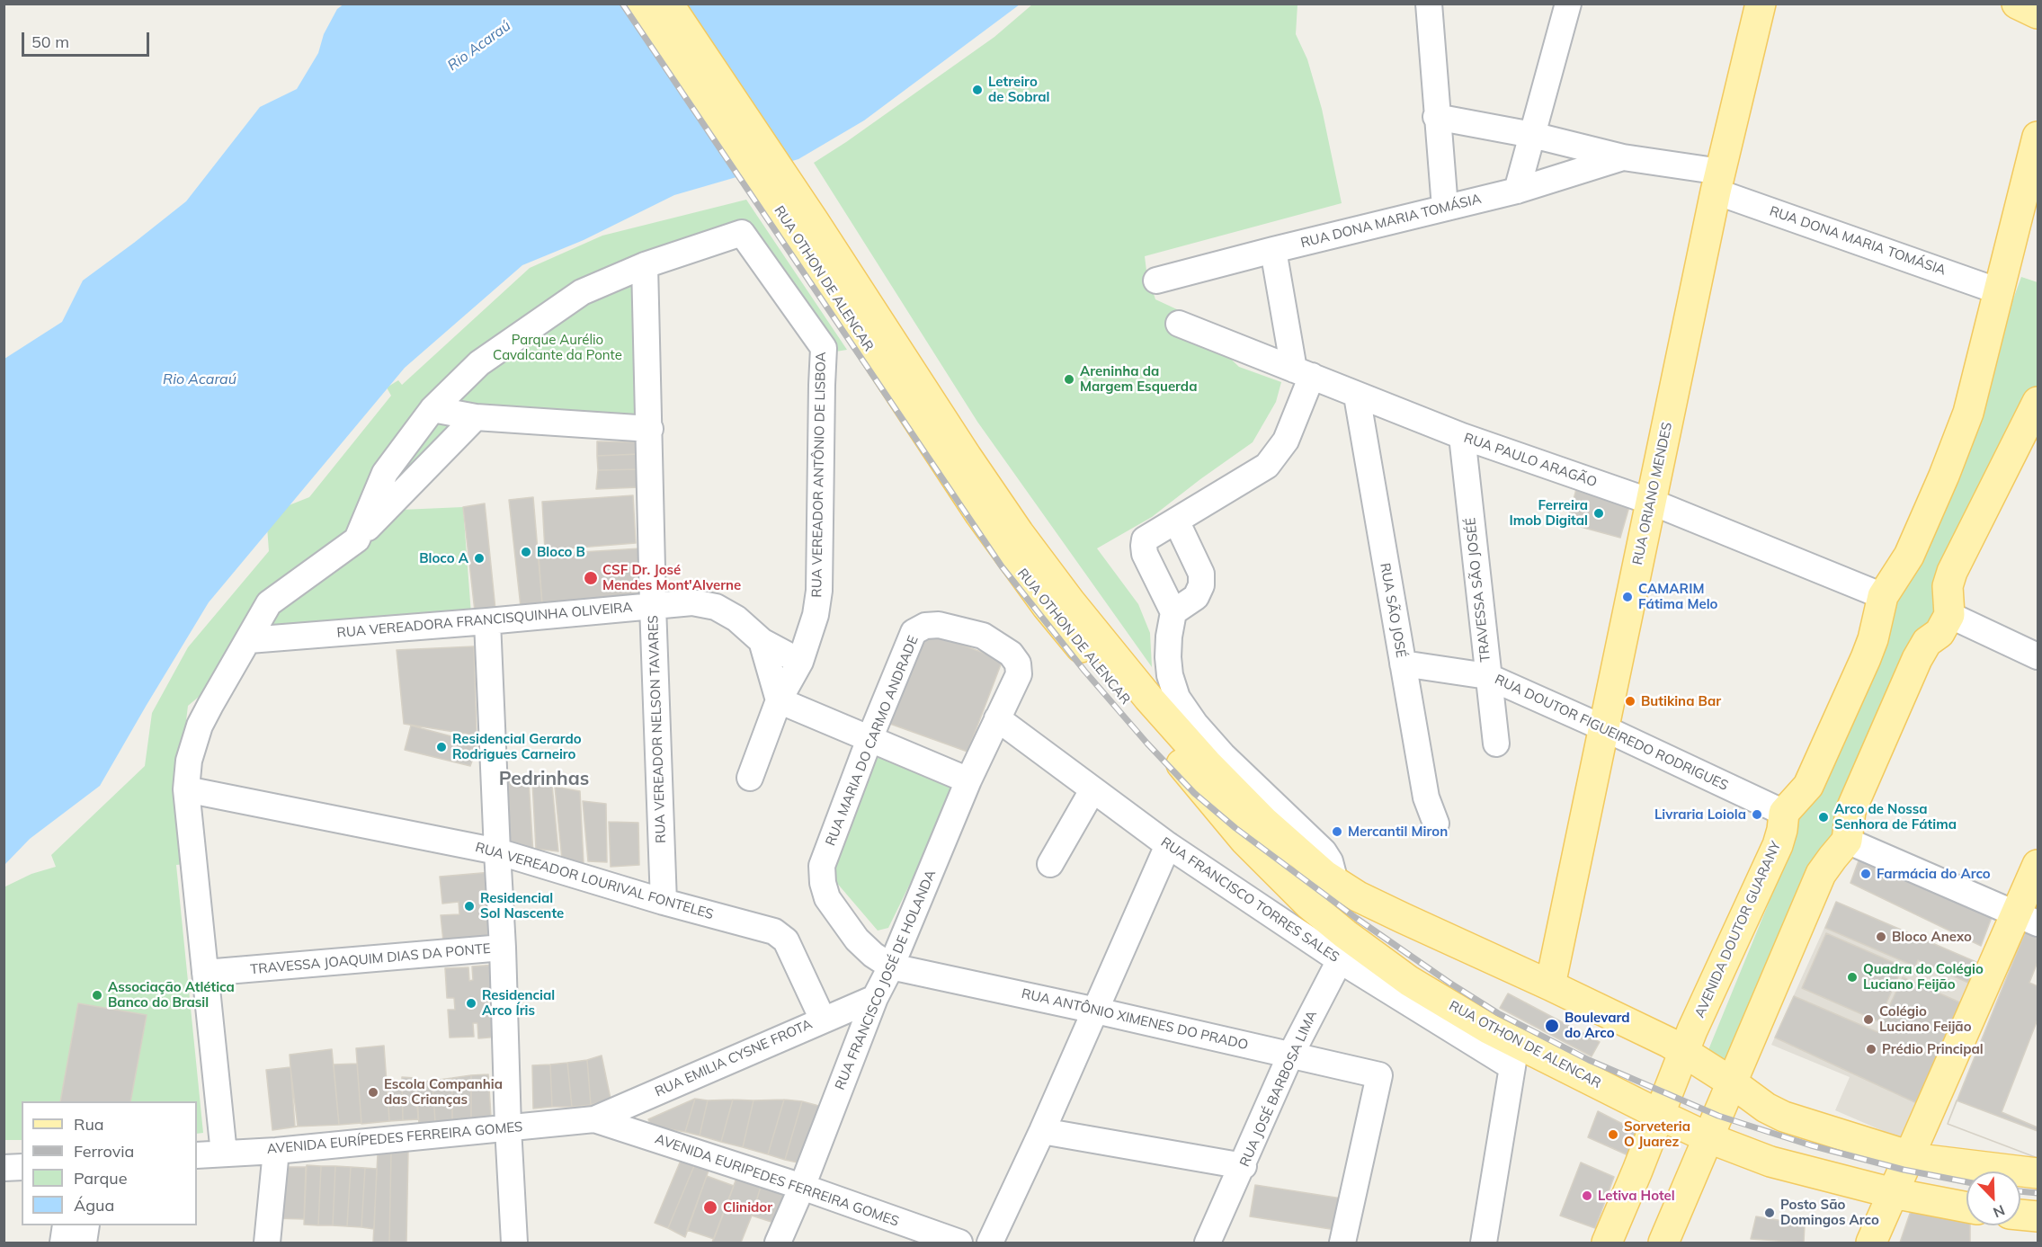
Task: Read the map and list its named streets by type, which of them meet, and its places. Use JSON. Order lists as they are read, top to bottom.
{
  "streets": {
    "main road": ["RUA OTHON DE ALENCAR", "RUA ORIANO MENDES", "AVENIDA DOUTOR GUARANY"],
    "street": [
      "RUA DONA MARIA TOMÁSIA",
      "RUA PAULO ARAGÃO",
      "RUA VEREADOR ANTÔNIO DE LISBOA",
      "TRAVESSA SÃO JOSÉÉ",
      "RUA SÃO JOSÉ",
      "RUA VEREADORA FRANCISQUINHA OLIVEIRA",
      "RUA VEREADOR NELSON TAVARES",
      "RUA DOUTOR FIGUEIREDO RODRIGUES",
      "RUA MARIA DO CARMO ANDRADE",
      "RUA VEREADOR LOURIVAL FONTELES",
      "RUA FRANCISCO TORRES SALES",
      "TRAVESSA JOAQUIM DIAS DA PONTE",
      "RUA FRANCISCO JOSÉ DE HOLANDA",
      "RUA ANTÔNIO XIMENES DO PRADO",
      "RUA EMILIA CYSNE FROTA",
      "RUA JOSÉ BARBOSA LIMA",
      "AVENIDA EURÍPEDES FERREIRA GOMES",
      "AVENIDA EURIPEDES FERREIRA GOMES"
    ]
  },
  "crossings": [
    ["RUA DONA MARIA TOMÁSIA", "RUA ORIANO MENDES"],
    ["RUA OTHON DE ALENCAR", "RUA ORIANO MENDES"],
    ["RUA OTHON DE ALENCAR", "RUA FRANCISCO TORRES SALES"],
    ["RUA OTHON DE ALENCAR", "AVENIDA DOUTOR GUARANY"],
    ["RUA OTHON DE ALENCAR", "RUA JOSÉ BARBOSA LIMA"],
    ["RUA PAULO ARAGÃO", "RUA ORIANO MENDES"],
    ["RUA PAULO ARAGÃO", "TRAVESSA SÃO JOSÉÉ"],
    ["RUA PAULO ARAGÃO", "RUA SÃO JOSÉ"],
    ["RUA VEREADOR ANTÔNIO DE LISBOA", "RUA VEREADORA FRANCISQUINHA OLIVEIRA"],
    ["RUA VEREADOR ANTÔNIO DE LISBOA", "RUA VEREADOR NELSON TAVARES"],
    ["RUA ORIANO MENDES", "RUA DOUTOR FIGUEIREDO RODRIGUES"],
    ["TRAVESSA SÃO JOSÉÉ", "RUA DOUTOR FIGUEIREDO RODRIGUES"],
    ["RUA SÃO JOSÉ", "RUA DOUTOR FIGUEIREDO RODRIGUES"],
    ["RUA VEREADORA FRANCISQUINHA OLIVEIRA", "RUA VEREADOR NELSON TAVARES"],
    ["RUA VEREADOR NELSON TAVARES", "RUA VEREADOR LOURIVAL FONTELES"],
    ["RUA DOUTOR FIGUEIREDO RODRIGUES", "AVENIDA DOUTOR GUARANY"],
    ["RUA MARIA DO CARMO ANDRADE", "RUA FRANCISCO TORRES SALES"],
    ["RUA MARIA DO CARMO ANDRADE", "RUA FRANCISCO JOSÉ DE HOLANDA"],
    ["RUA MARIA DO CARMO ANDRADE", "RUA ANTÔNIO XIMENES DO PRADO"],
    ["RUA VEREADOR LOURIVAL FONTELES", "RUA EMILIA CYSNE FROTA"],
    ["RUA FRANCISCO TORRES SALES", "RUA FRANCISCO JOSÉ DE HOLANDA"],
    ["RUA FRANCISCO TORRES SALES", "RUA JOSÉ BARBOSA LIMA"],
    ["RUA FRANCISCO JOSÉ DE HOLANDA", "RUA ANTÔNIO XIMENES DO PRADO"],
    ["RUA FRANCISCO JOSÉ DE HOLANDA", "RUA EMILIA CYSNE FROTA"],
    ["RUA FRANCISCO JOSÉ DE HOLANDA", "AVENIDA EURIPEDES FERREIRA GOMES"],
    ["RUA ANTÔNIO XIMENES DO PRADO", "RUA JOSÉ BARBOSA LIMA"],
    ["RUA EMILIA CYSNE FROTA", "AVENIDA EURÍPEDES FERREIRA GOMES"],
    ["RUA EMILIA CYSNE FROTA", "AVENIDA EURIPEDES FERREIRA GOMES"],
    ["AVENIDA EURÍPEDES FERREIRA GOMES", "AVENIDA EURIPEDES FERREIRA GOMES"]
  ],
  "districts": ["Pedrinhas"],
  "water": ["Rio Acaraú"],
  "parks": ["Parque Aurélio Cavalcante da Ponte"],
  "places": [
    "Letreiro de Sobral",
    "Areninha da Margem Esquerda",
    "Ferreira Imob Digital",
    "Bloco B",
    "Bloco A",
    "CSF Dr. José Mendes Mont'Alverne",
    "CAMARIM Fátima Melo",
    "Butikina Bar",
    "Residencial Gerardo Rodrigues Carneiro",
    "Livraria Loiola",
    "Arco de Nossa Senhora de Fátima",
    "Mercantil Miron",
    "Farmácia do Arco",
    "Residencial Sol Nascente",
    "Bloco Anexo",
    "Quadra do Colégio Luciano Feijão",
    "Associação Atlética Banco do Brasil",
    "Residencial Arco Íris",
    "Colégio Luciano Feijão",
    "Boulevard do Arco",
    "Prédio Principal",
    "Escola Companhia das Crianças",
    "Sorveteria O Juarez",
    "Letiva Hotel",
    "Clinidor",
    "Posto São Domingos Arco"
  ],
  "legend": [
    "Rua",
    "Ferrovia",
    "Parque",
    "Água"
  ],
  "scale_bar": "50 m",
  "north": "bottom right"
}
